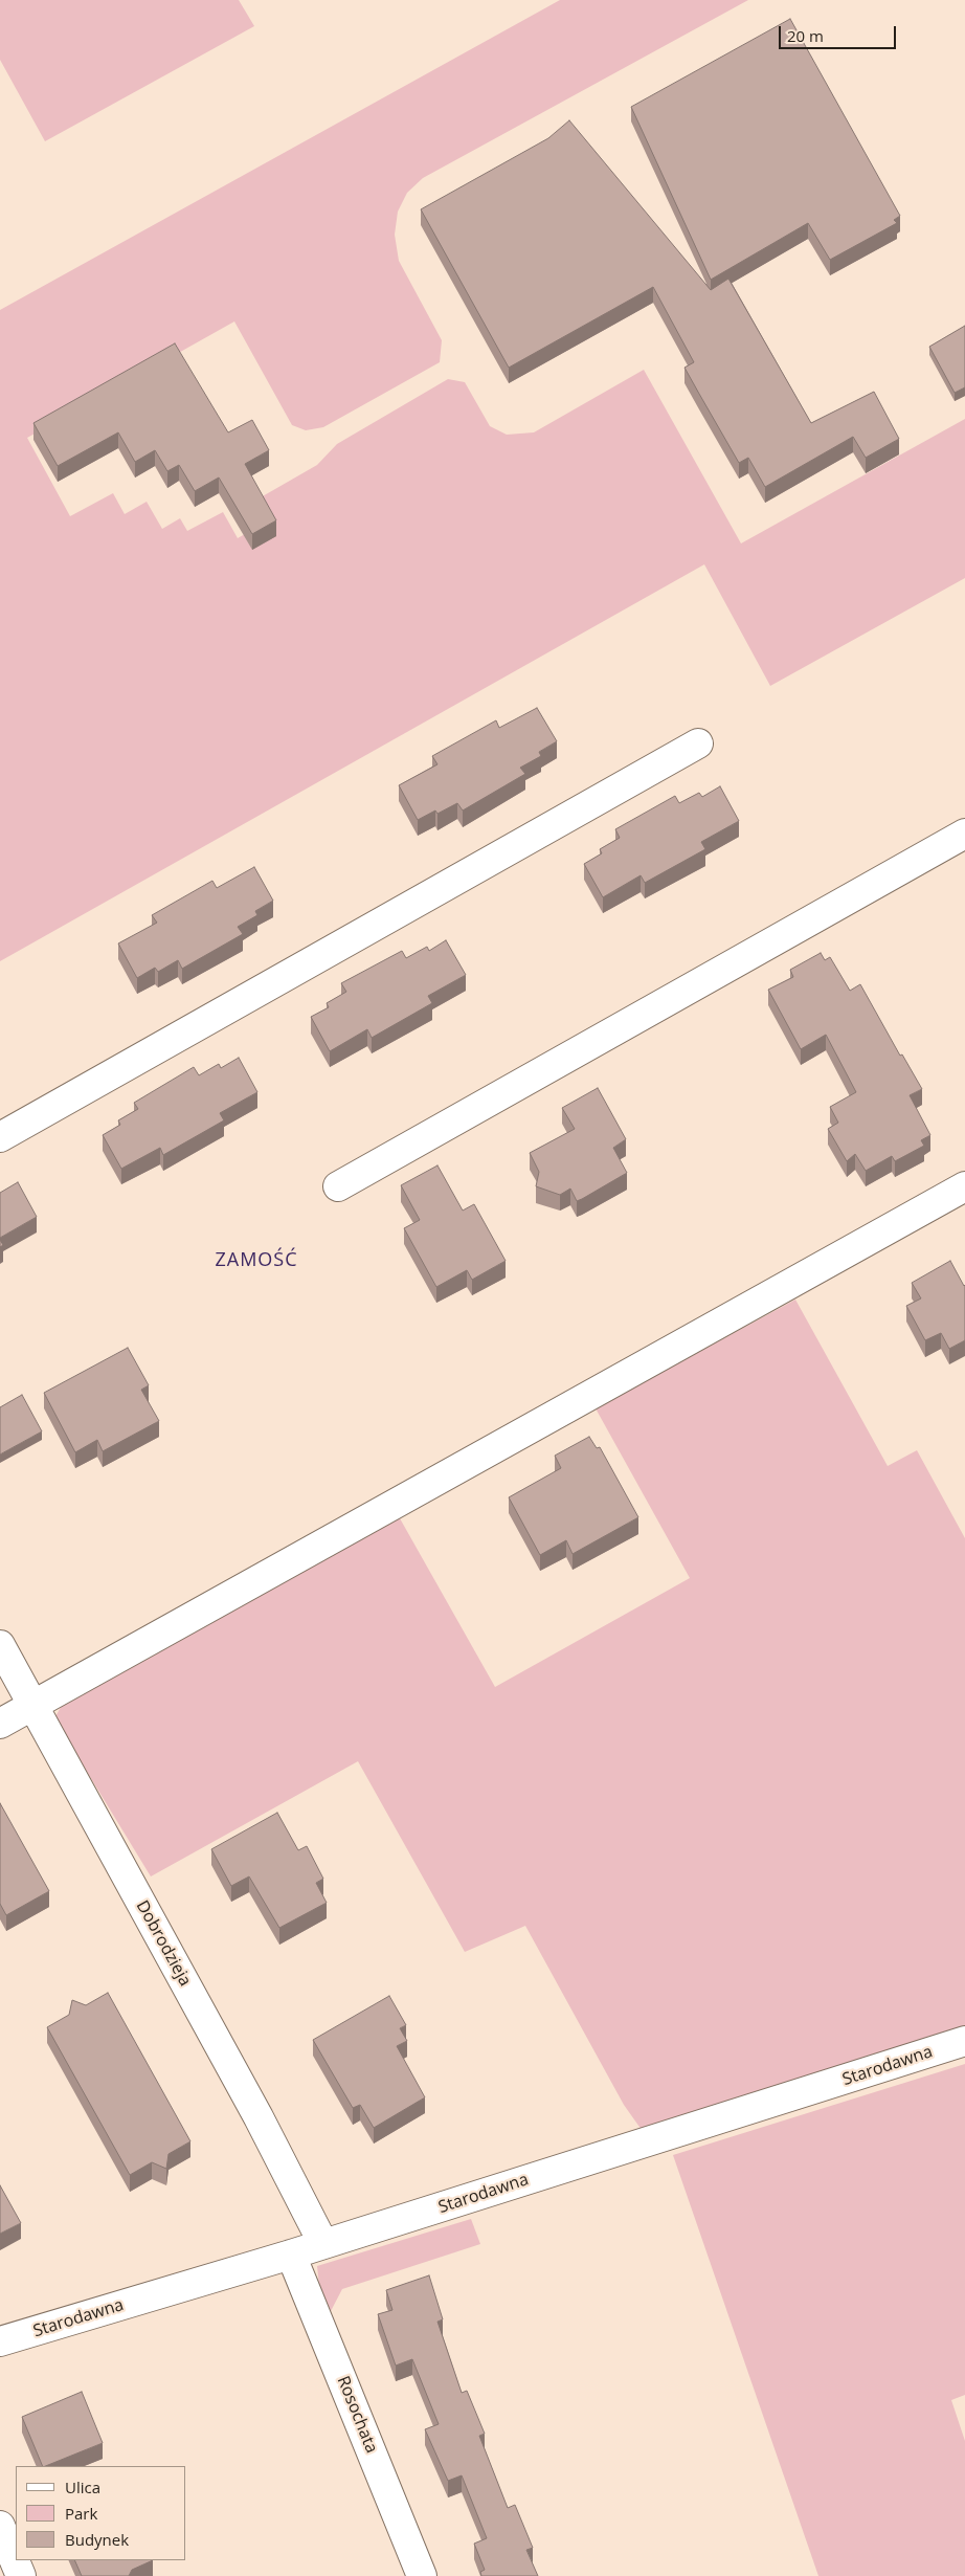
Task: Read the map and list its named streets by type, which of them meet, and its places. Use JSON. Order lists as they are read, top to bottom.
{
  "streets": {
    "street": ["Dobrodzieja", "Starodawna", "Rosochata"]
  },
  "crossings": [
    ["Dobrodzieja", "Starodawna"],
    ["Starodawna", "Rosochata"]
  ],
  "districts": ["ZAMOŚĆ"],
  "legend": ["Ulica", "Park", "Budynek"],
  "scale_bar": "20 m"
}
